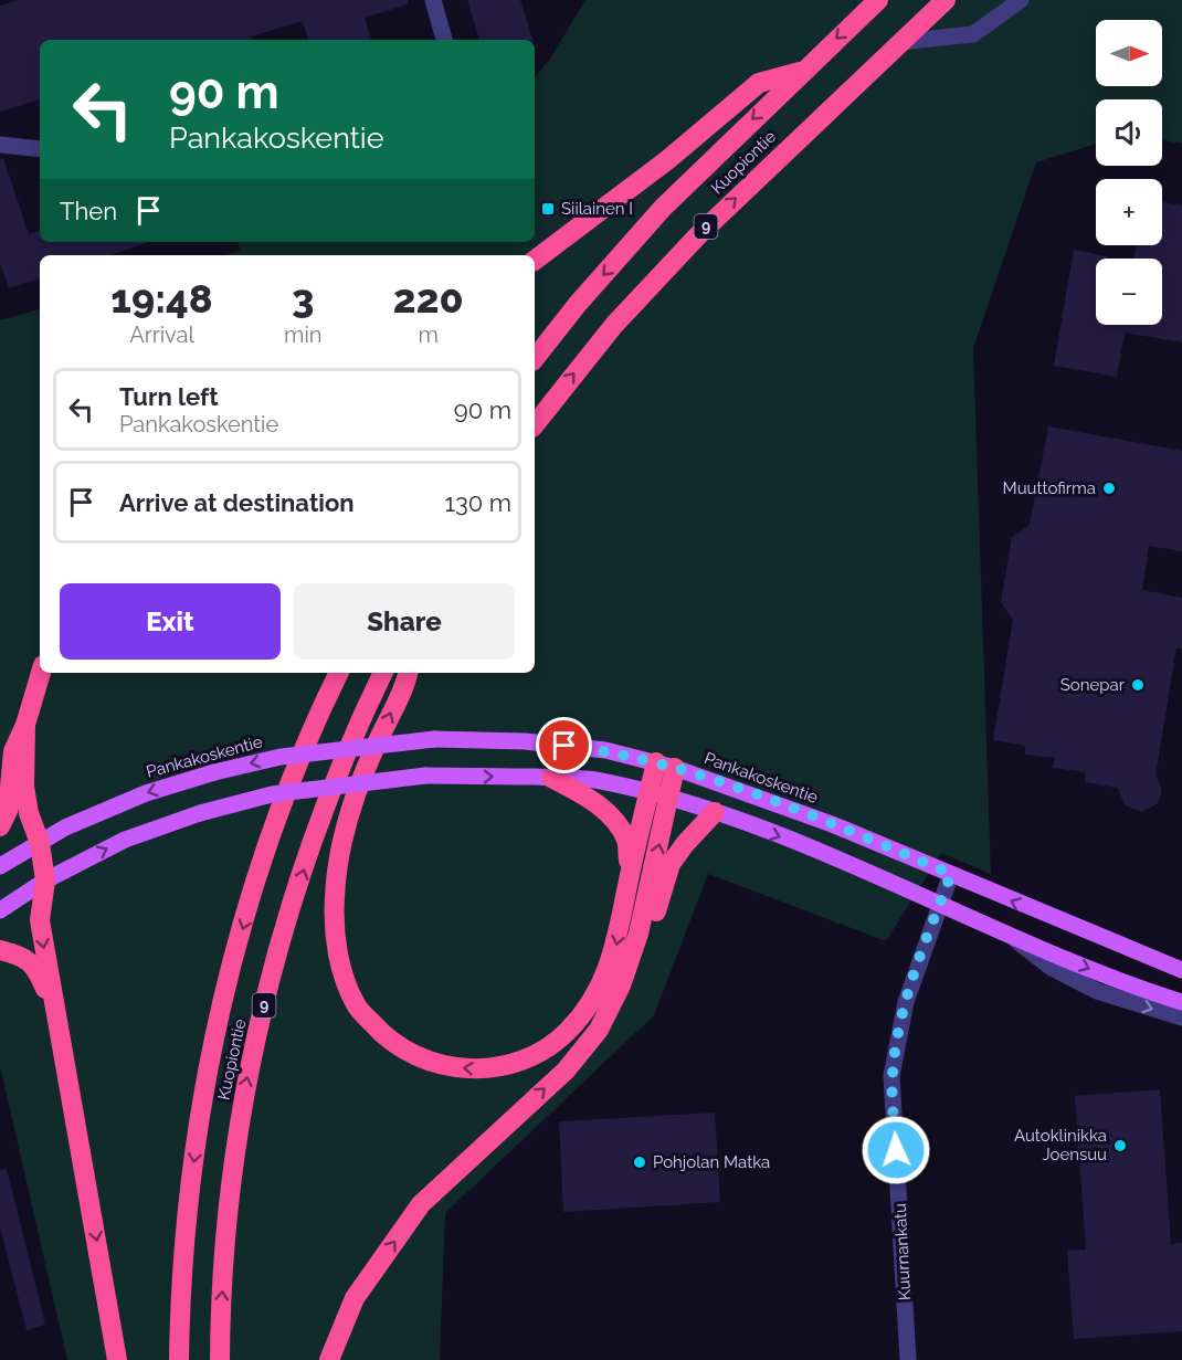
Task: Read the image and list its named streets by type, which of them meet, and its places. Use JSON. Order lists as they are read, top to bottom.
{
  "streets": {
    "highway": ["Kuopiontie", "9"],
    "main road": ["Pankakoskentie"],
    "street": ["Kuurnankatu"]
  },
  "crossings": [
    ["Pankakoskentie", "Kuurnankatu"]
  ],
  "places": {
    "transit": ["Siilainen I"],
    "other": [
      "Muuttofirma",
      "Sonepar",
      "Autoklinikka Joensuu",
      "Pohjolan Matka"
    ]
  },
  "north": "right",
  "page": {
    "map_buttons": ["+", "−"],
    "turn": ["90 m", "Pankakoskentie"],
    "then": "Then",
    "eta": [
      "19:48",
      "Arrival",
      "3",
      "min",
      "220",
      "m"
    ],
    "list": [
      {
        "name": "Turn left",
        "note": "Pankakoskentie",
        "value": "90 m"
      },
      {
        "name": "Arrive at destination",
        "value": "130 m"
      }
    ],
    "buttons": ["Exit", "Share"]
  }
}
